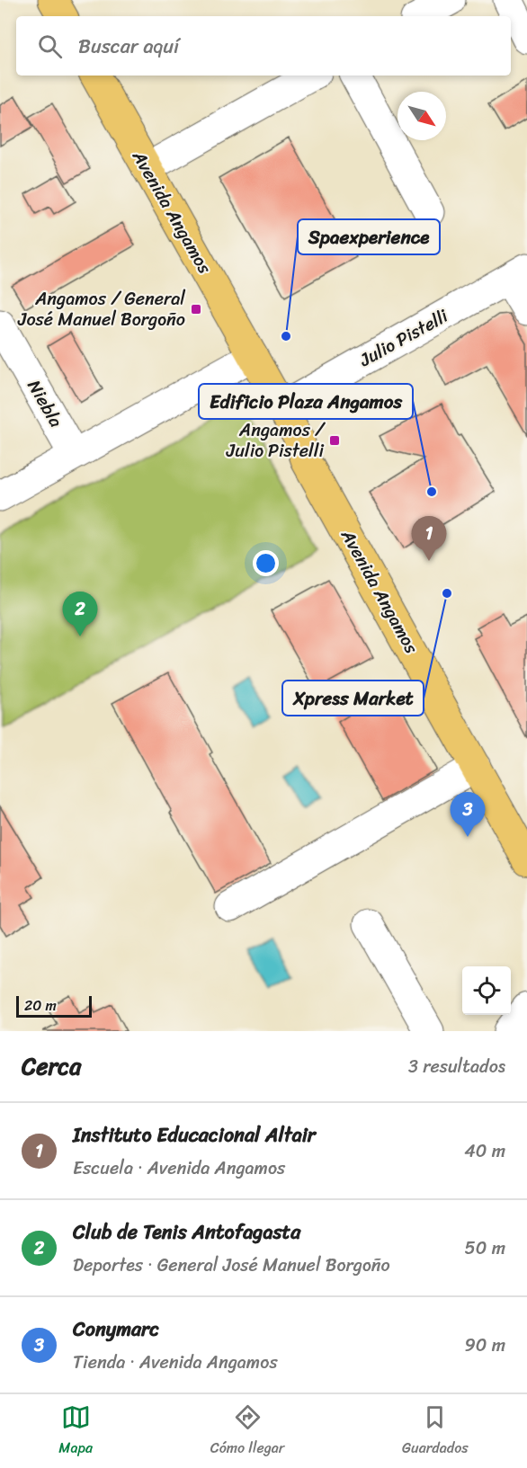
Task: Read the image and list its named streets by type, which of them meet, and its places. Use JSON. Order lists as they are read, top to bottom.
{
  "streets": {
    "main road": ["Avenida Angamos"],
    "street": ["Julio Pistelli", "Niebla"]
  },
  "crossings": [
    ["Avenida Angamos", "Julio Pistelli"]
  ],
  "places": {
    "transit": ["Angamos / General José Manuel Borgoño", "Angamos / Julio Pistelli"],
    "other": ["Spaexperience", "Edificio Plaza Angamos", "Xpress Market"]
  },
  "scale_bar": "20 m",
  "north": "bottom right",
  "page": {
    "search": "Buscar aquí",
    "pins": ["1", "2", "3"],
    "scale": "20 m",
    "heading": ["Cerca", "3 resultados"],
    "list": [
      {
        "mark": "1",
        "name": "Instituto Educacional Altair",
        "note": "Escuela · Avenida Angamos",
        "value": "40 m"
      },
      {
        "mark": "2",
        "name": "Club de Tenis Antofagasta",
        "note": "Deportes · General José Manuel Borgoño",
        "value": "50 m"
      },
      {
        "mark": "3",
        "name": "Conymarc",
        "note": "Tienda · Avenida Angamos",
        "value": "90 m"
      }
    ],
    "nav": ["Mapa", "Cómo llegar", "Guardados"]
  }
}
